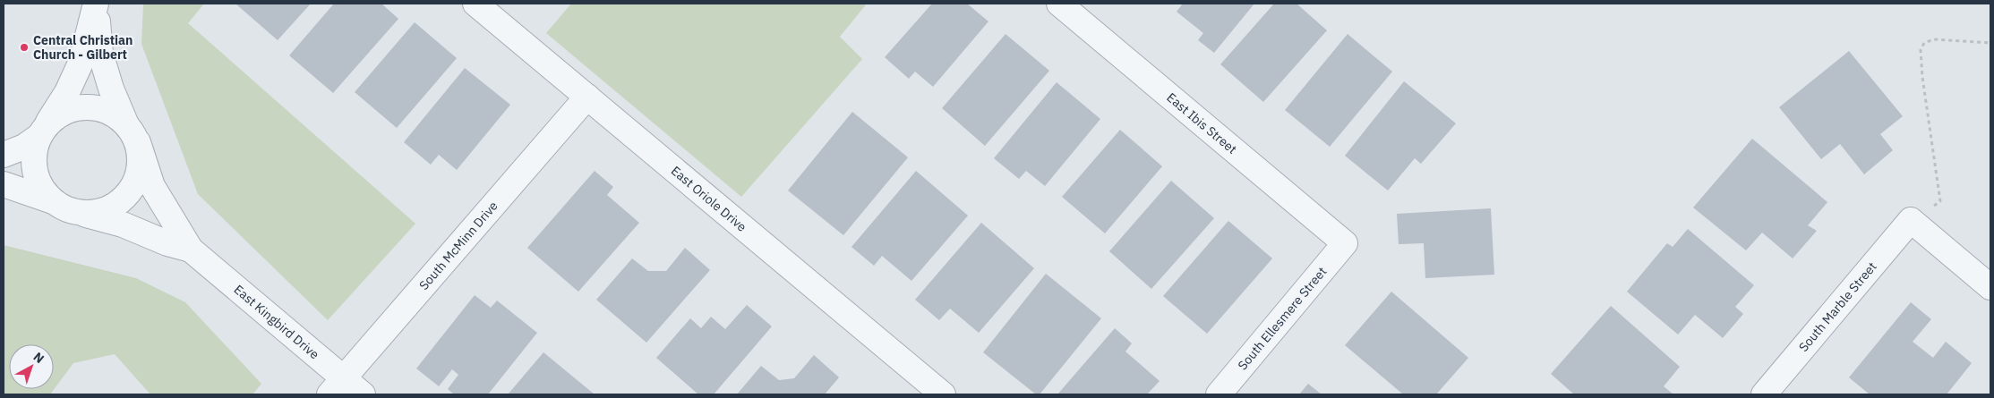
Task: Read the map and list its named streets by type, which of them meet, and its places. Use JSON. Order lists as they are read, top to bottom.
{
  "streets": {
    "street": [
      "East Ibis Street",
      "East Oriole Drive",
      "South McMinn Drive",
      "South Marble Street",
      "South Ellesmere Street",
      "East Kingbird Drive"
    ]
  },
  "crossings": [
    ["East Ibis Street", "South Ellesmere Street"],
    ["East Oriole Drive", "South McMinn Drive"],
    ["South McMinn Drive", "East Kingbird Drive"]
  ],
  "places": ["Central Christian Church - Gilbert"],
  "north": "top right"
}
